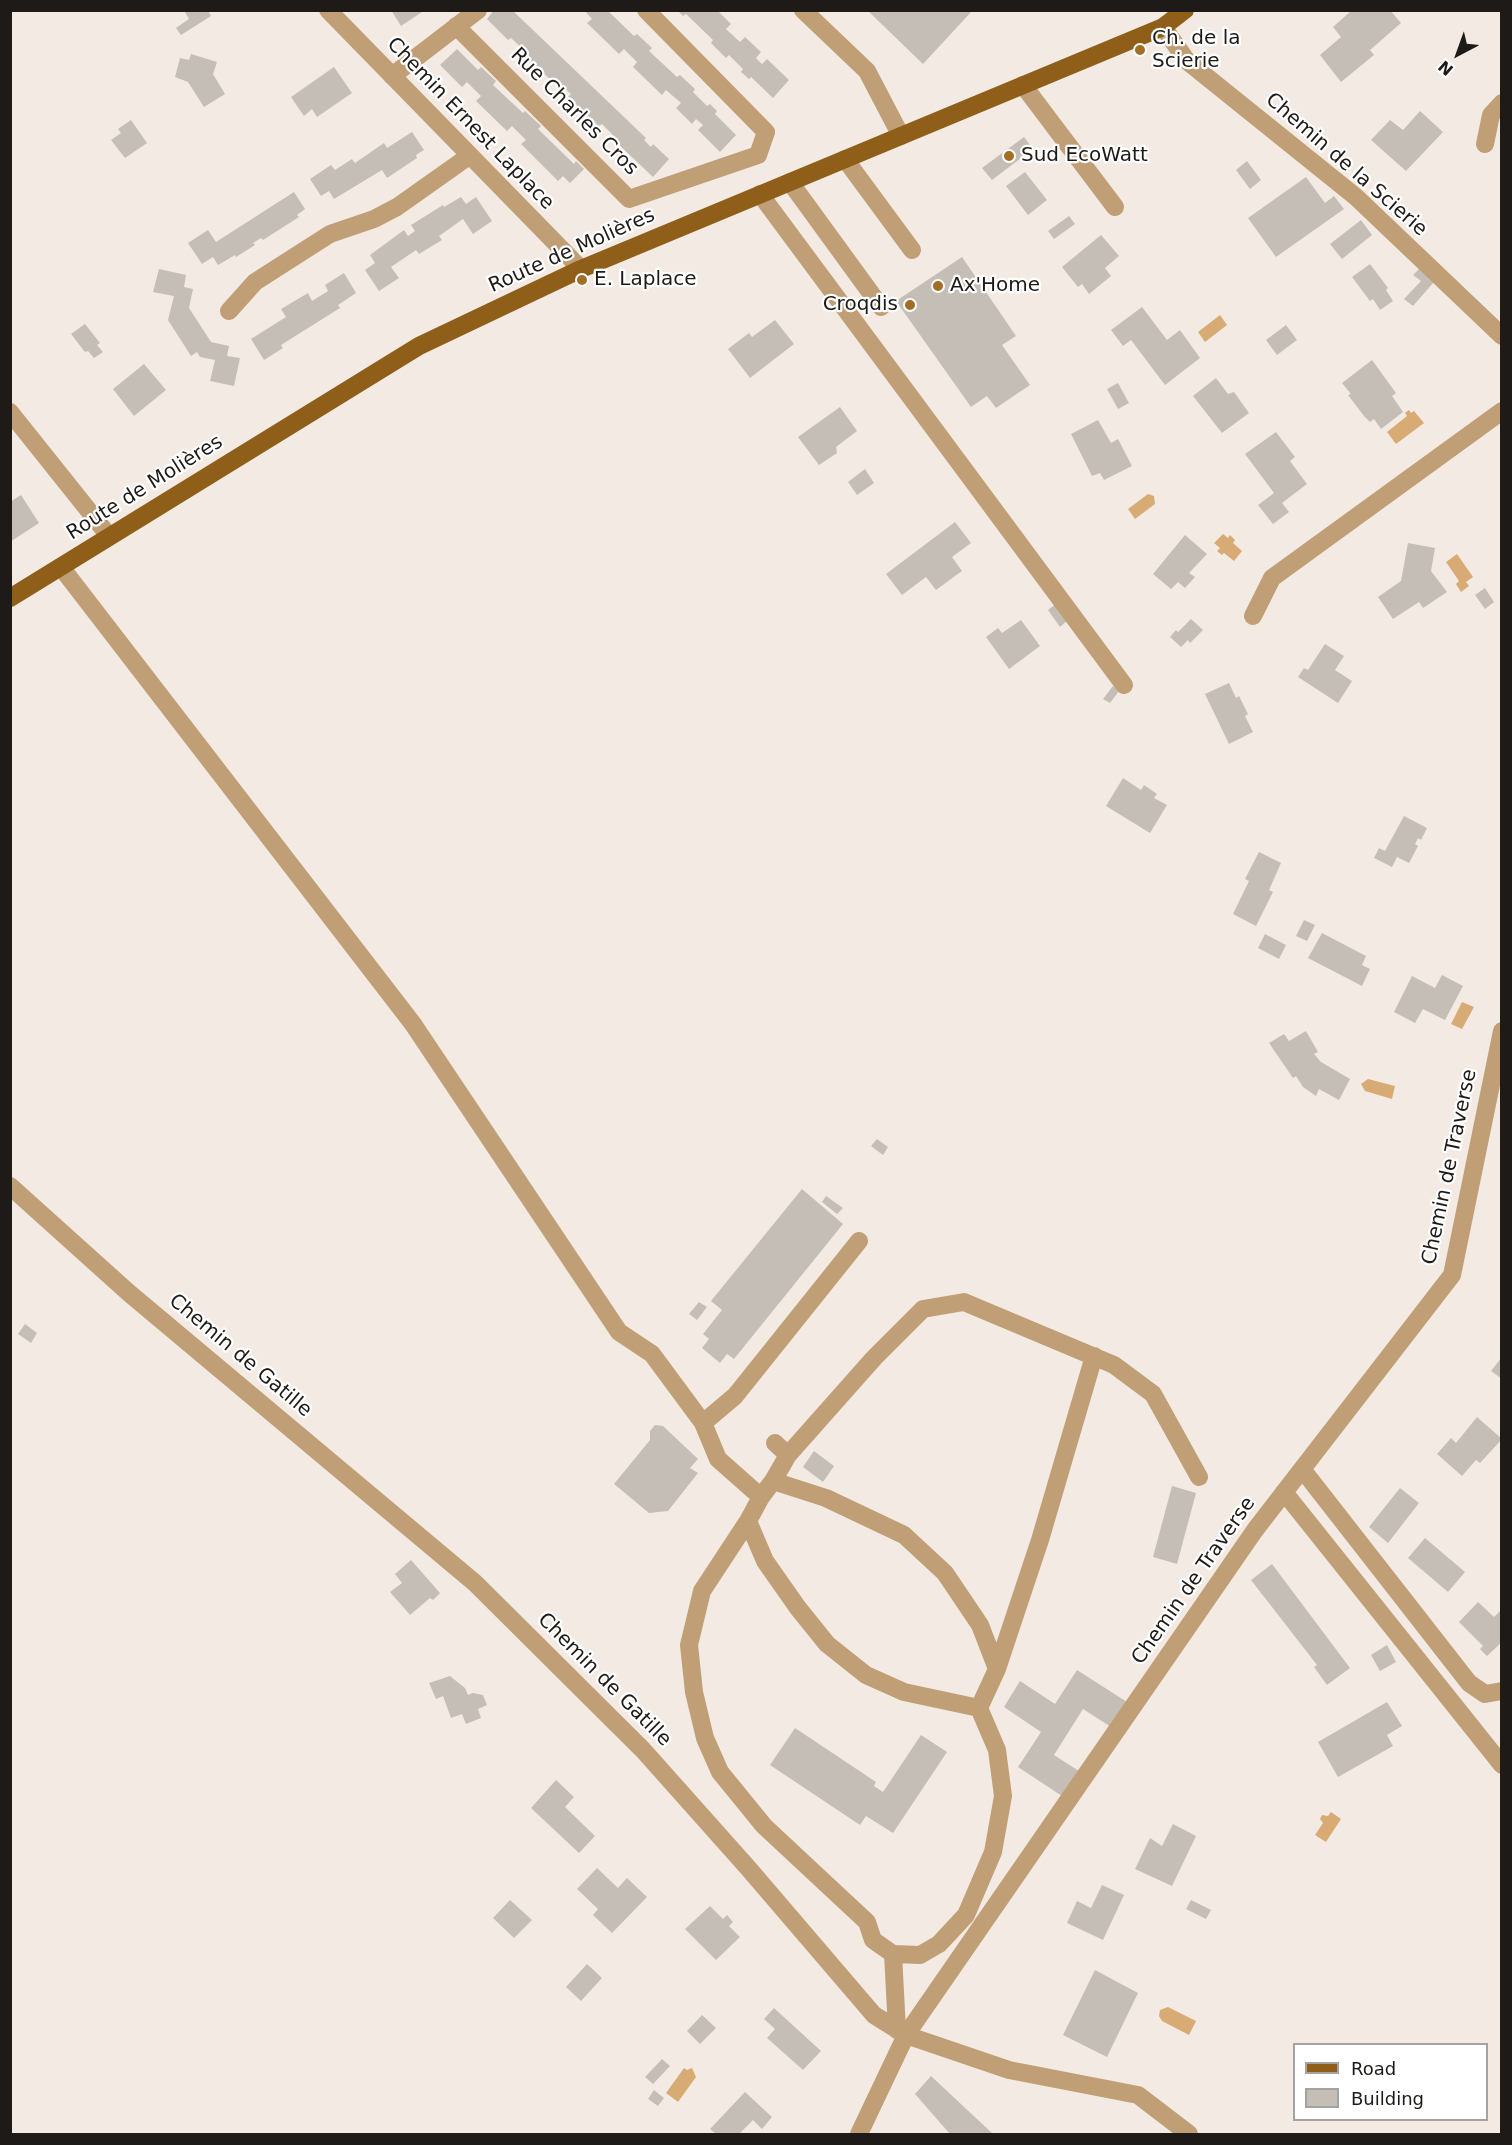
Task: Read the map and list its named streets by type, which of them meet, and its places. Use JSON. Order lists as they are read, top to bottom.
{
  "streets": {
    "main road": ["Route de Molières"],
    "street": [
      "Rue Charles Cros",
      "Chemin Ernest Laplace",
      "Chemin de la Scierie",
      "Chemin de Traverse",
      "Chemin de Gatille"
    ]
  },
  "crossings": [
    ["Chemin Ernest Laplace", "Route de Molières"],
    ["Chemin de la Scierie", "Route de Molières"],
    ["Chemin de Traverse", "Chemin de Gatille"]
  ],
  "places": [
    "Ch. de la Scierie",
    "Sud EcoWatt",
    "E. Laplace",
    "Ax'Home",
    "Croqdis"
  ],
  "legend": ["Road", "Building"],
  "north": "bottom left"
}
